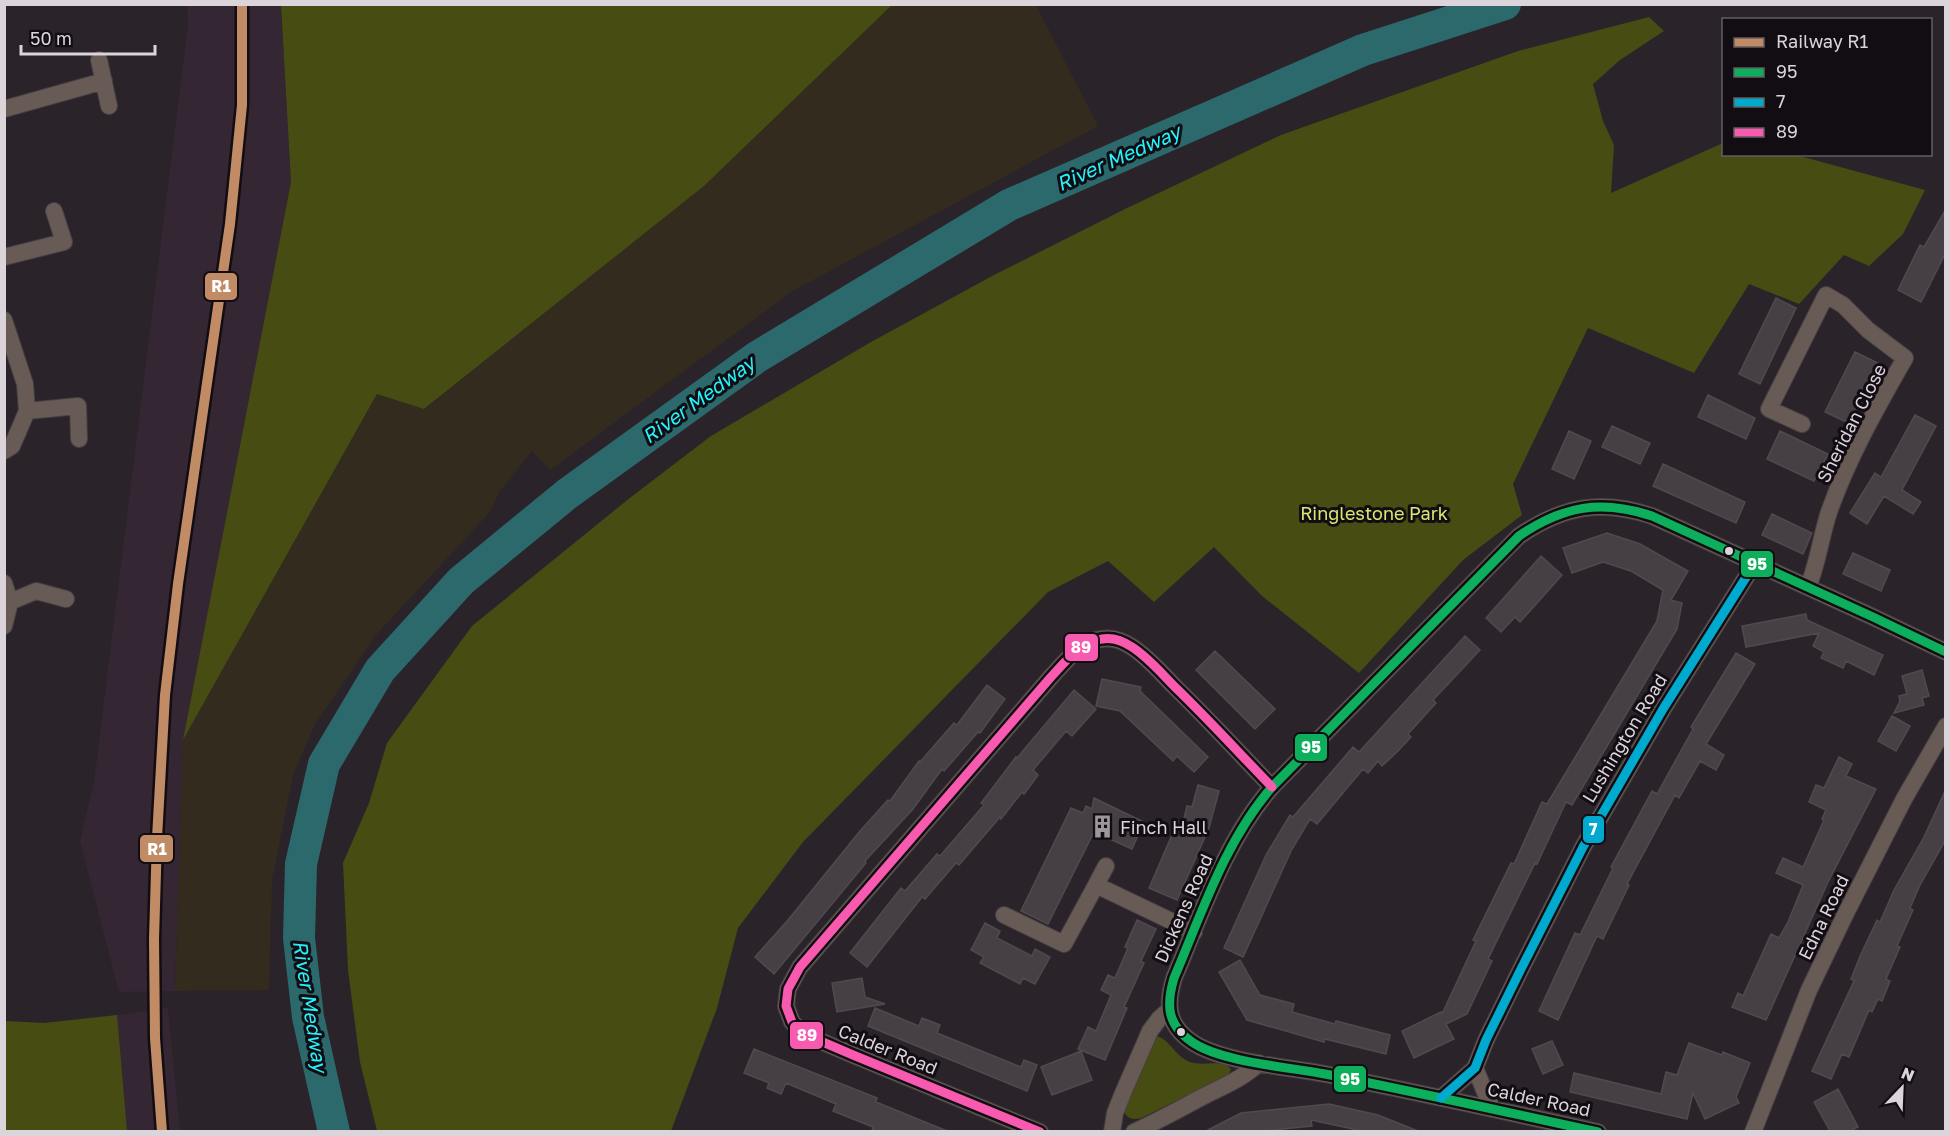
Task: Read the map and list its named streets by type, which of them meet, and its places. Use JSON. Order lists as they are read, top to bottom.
{
  "streets": {
    "street": [
      "Sheridan Close",
      "Lushington Road",
      "Dickens Road",
      "Edna Road",
      "Calder Road"
    ]
  },
  "crossings": [
    ["Sheridan Close", "Dickens Road"],
    ["Lushington Road", "Dickens Road"],
    ["Lushington Road", "Calder Road"],
    ["Dickens Road", "Calder Road"]
  ],
  "water": ["River Medway"],
  "parks": ["Ringlestone Park"],
  "places": {
    "building": ["Finch Hall"]
  },
  "lines": [
    "rail line R1",
    "transit line 95",
    "transit line 7",
    "transit line 89"
  ],
  "legend": [
    "Railway R1",
    "95",
    "7",
    "89"
  ],
  "scale_bar": "50 m",
  "north": "top right"
}
